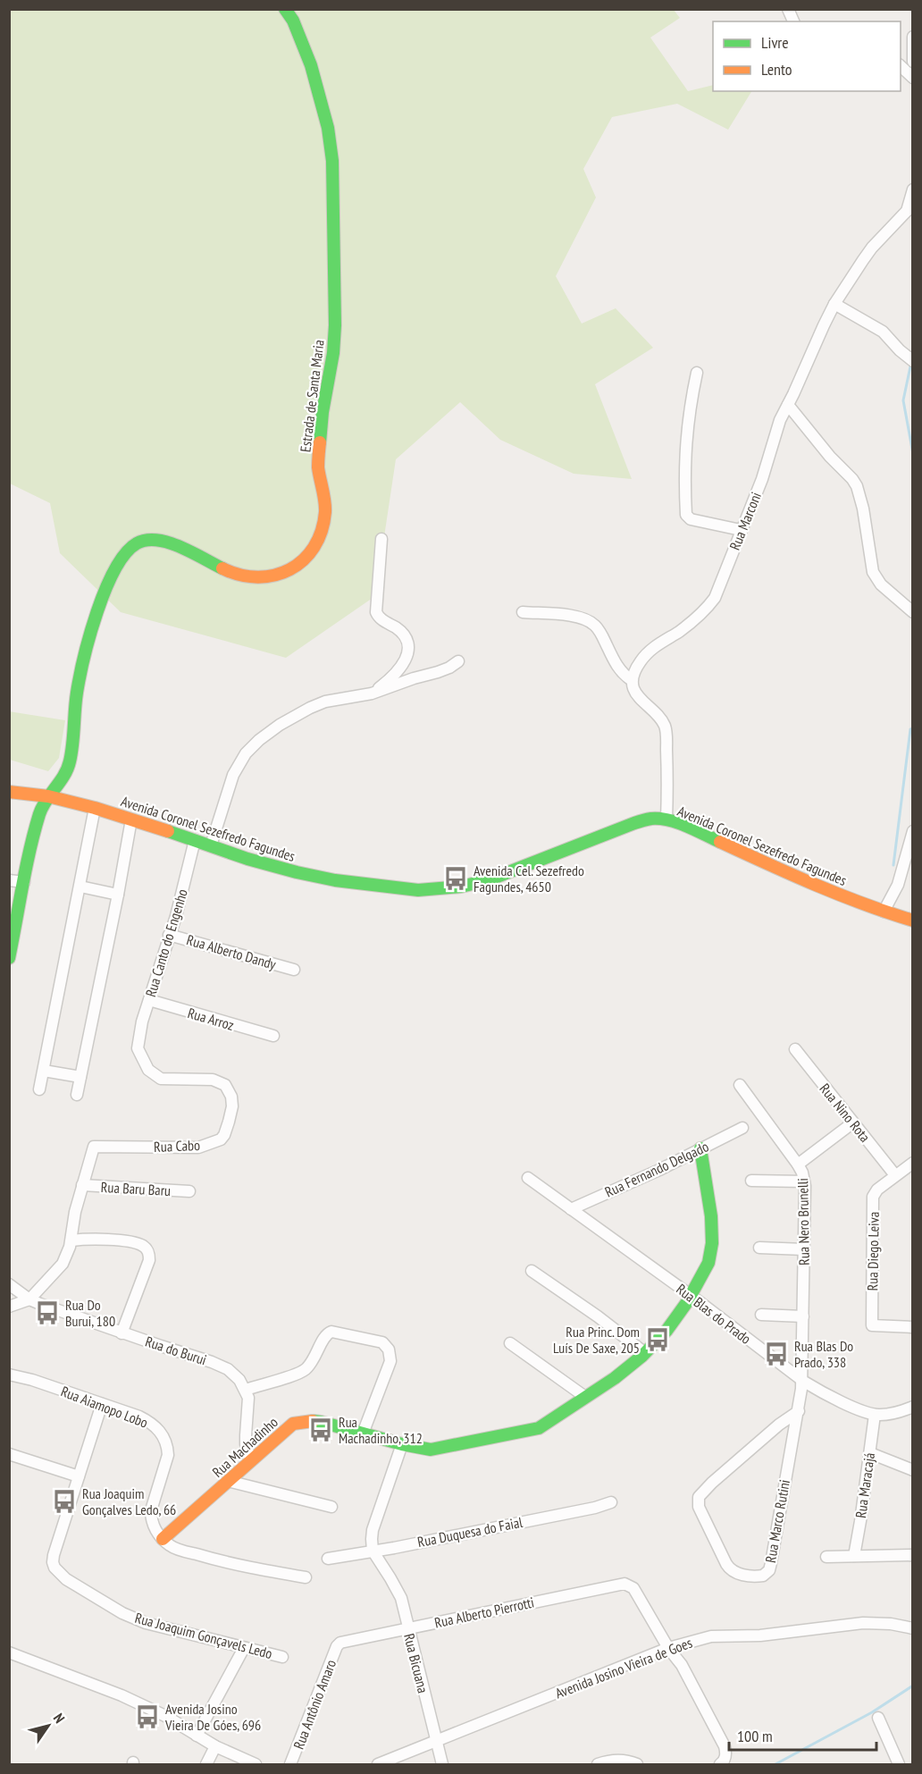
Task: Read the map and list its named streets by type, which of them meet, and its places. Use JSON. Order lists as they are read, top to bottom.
{
  "streets": {
    "street": [
      "Estrada de Santa Maria",
      "Rua Marconi",
      "Avenida Coronel Sezefredo Fagundes",
      "Rua Canto do Engenho",
      "Rua Alberto Dandy",
      "Rua Arroz",
      "Rua Nino Rota",
      "Rua Cabo",
      "Rua Fernando Delgado",
      "Rua Baru Baru",
      "Rua Nero Brunelli",
      "Rua Diego Leiva",
      "Rua Blas do Prado",
      "Rua do Burui",
      "Rua Aiamopo Lobo",
      "Rua Machadinho",
      "Rua Maracajá",
      "Rua Marco Rutini",
      "Rua Duquesa do Faial",
      "Rua Alberto Pierrotti",
      "Rua Joaquim Gonçavels Ledo",
      "Rua Bicuana",
      "Avenida Josino Vieira de Goes",
      "Rua Antônio Amaro"
    ]
  },
  "crossings": [
    ["Estrada de Santa Maria", "Avenida Coronel Sezefredo Fagundes"],
    ["Avenida Coronel Sezefredo Fagundes", "Rua Canto do Engenho"],
    ["Rua Canto do Engenho", "Rua Alberto Dandy"],
    ["Rua Canto do Engenho", "Rua Arroz"],
    ["Rua Canto do Engenho", "Rua Cabo"],
    ["Rua Nino Rota", "Rua Diego Leiva"],
    ["Rua Cabo", "Rua Baru Baru"],
    ["Rua Fernando Delgado", "Rua Blas do Prado"],
    ["Rua Fernando Delgado", "Rua Machadinho"],
    ["Rua Nero Brunelli", "Rua Blas do Prado"],
    ["Rua Nero Brunelli", "Rua Marco Rutini"],
    ["Rua Blas do Prado", "Rua Machadinho"],
    ["Rua Blas do Prado", "Rua Maracajá"],
    ["Rua Blas do Prado", "Rua Marco Rutini"],
    ["Rua Aiamopo Lobo", "Rua Machadinho"],
    ["Rua Aiamopo Lobo", "Rua Joaquim Gonçavels Ledo"],
    ["Rua Duquesa do Faial", "Rua Bicuana"],
    ["Rua Alberto Pierrotti", "Rua Bicuana"],
    ["Rua Alberto Pierrotti", "Avenida Josino Vieira de Goes"],
    ["Rua Alberto Pierrotti", "Rua Antônio Amaro"],
    ["Rua Bicuana", "Avenida Josino Vieira de Goes"]
  ],
  "places": {
    "bus stop": [
      "Avenida Cel. Sezefredo Fagundes, 4650",
      "Rua Do Burui, 180",
      "Rua Princ. Dom Luís De Saxe, 205",
      "Rua Blas Do Prado, 338",
      "Rua Machadinho, 312",
      "Rua Joaquim Gonçalves Ledo, 66",
      "Avenida Josino Vieira De Góes, 696"
    ]
  },
  "legend": ["Livre", "Lento"],
  "scale_bar": "100 m",
  "north": "top right"
}
